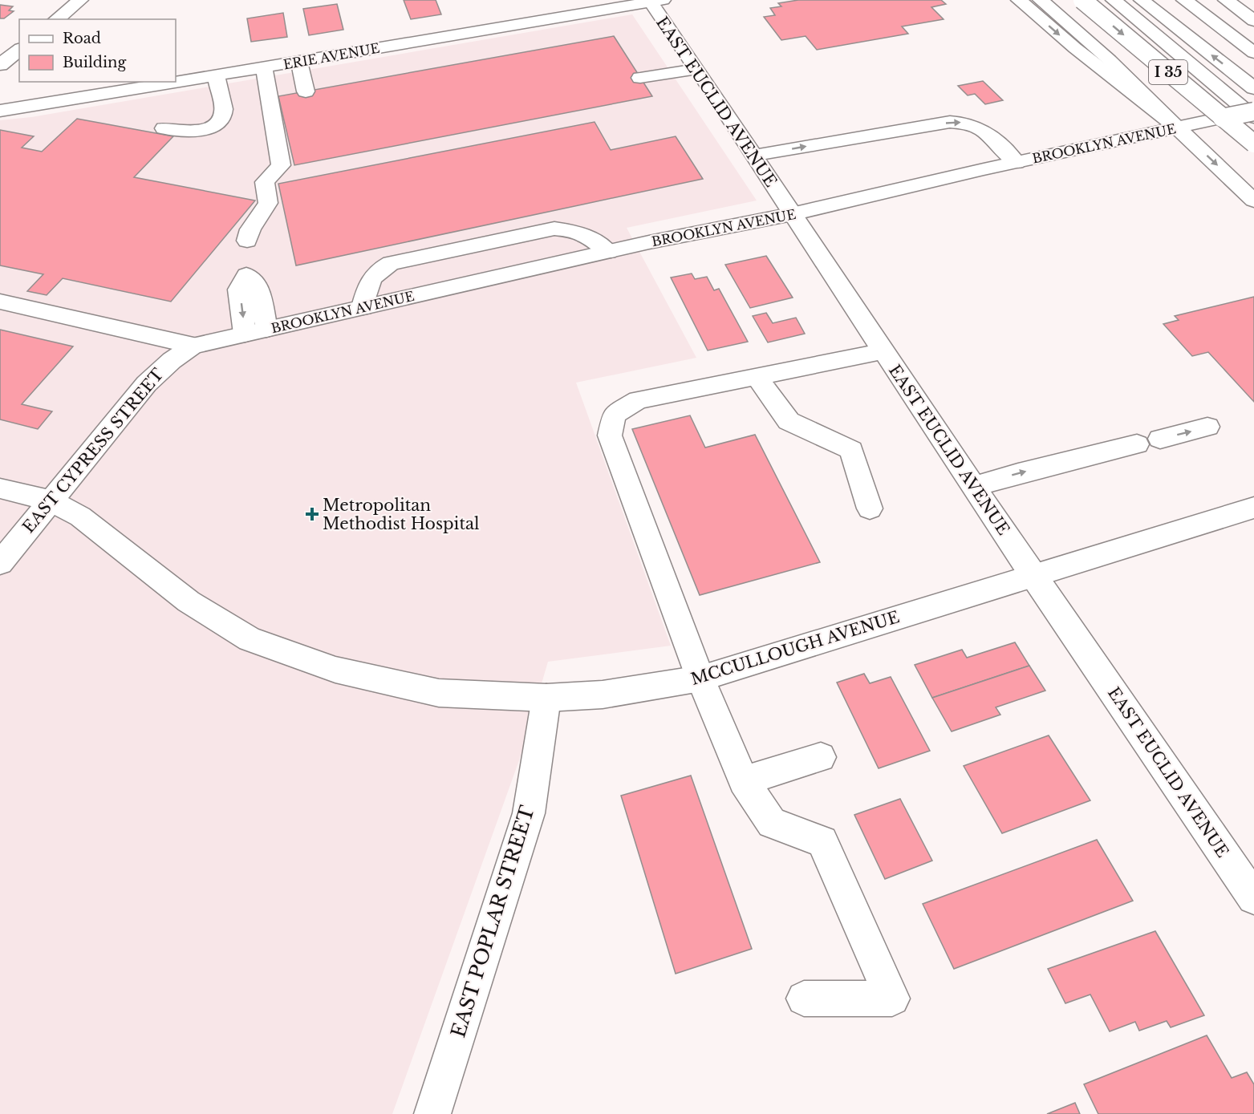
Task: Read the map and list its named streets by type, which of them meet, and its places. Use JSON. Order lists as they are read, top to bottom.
{
  "streets": {
    "main road": [
      "ERIE AVENUE",
      "I 35",
      "EAST EUCLID AVENUE",
      "BROOKLYN AVENUE",
      "EAST CYPRESS STREET",
      "MCCULLOUGH AVENUE",
      "EAST POPLAR STREET"
    ]
  },
  "crossings": [
    ["ERIE AVENUE", "EAST EUCLID AVENUE"],
    ["EAST EUCLID AVENUE", "BROOKLYN AVENUE"],
    ["EAST EUCLID AVENUE", "MCCULLOUGH AVENUE"],
    ["BROOKLYN AVENUE", "EAST CYPRESS STREET"],
    ["EAST CYPRESS STREET", "MCCULLOUGH AVENUE"],
    ["MCCULLOUGH AVENUE", "EAST POPLAR STREET"]
  ],
  "places": {
    "health": ["Metropolitan Methodist Hospital"]
  },
  "legend": ["Road", "Building"]
}
